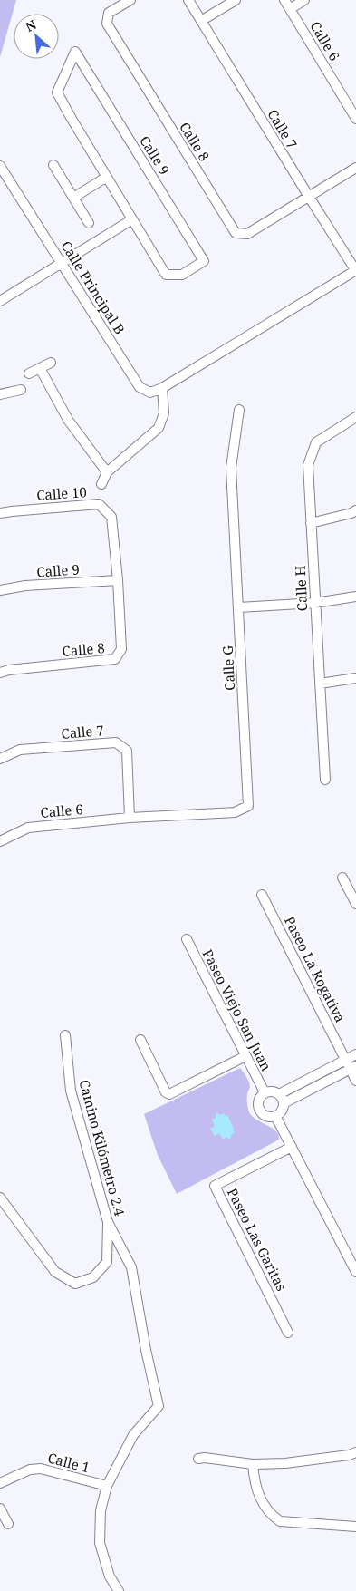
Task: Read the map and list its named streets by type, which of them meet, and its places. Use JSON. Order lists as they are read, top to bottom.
{
  "streets": {
    "street": [
      "Calle 6",
      "Calle 7",
      "Calle 8",
      "Calle 9",
      "Calle Principal B",
      "Calle 10",
      "Calle H",
      "Calle G",
      "Paseo La Rogativa",
      "Paseo Viejo San Juan",
      "Camino Kilómetro 2.4",
      "Paseo Las Garitas",
      "Calle 1"
    ]
  },
  "crossings": [
    ["Calle 6", "Calle 7"],
    ["Calle 6", "Calle G"],
    ["Calle 7", "Calle 8"],
    ["Calle 7", "Calle G"],
    ["Calle 8", "Calle 9"],
    ["Calle 8", "Calle 10"],
    ["Calle 9", "Calle 10"],
    ["Camino Kilómetro 2.4", "Calle 1"]
  ],
  "north": "top left"
}
